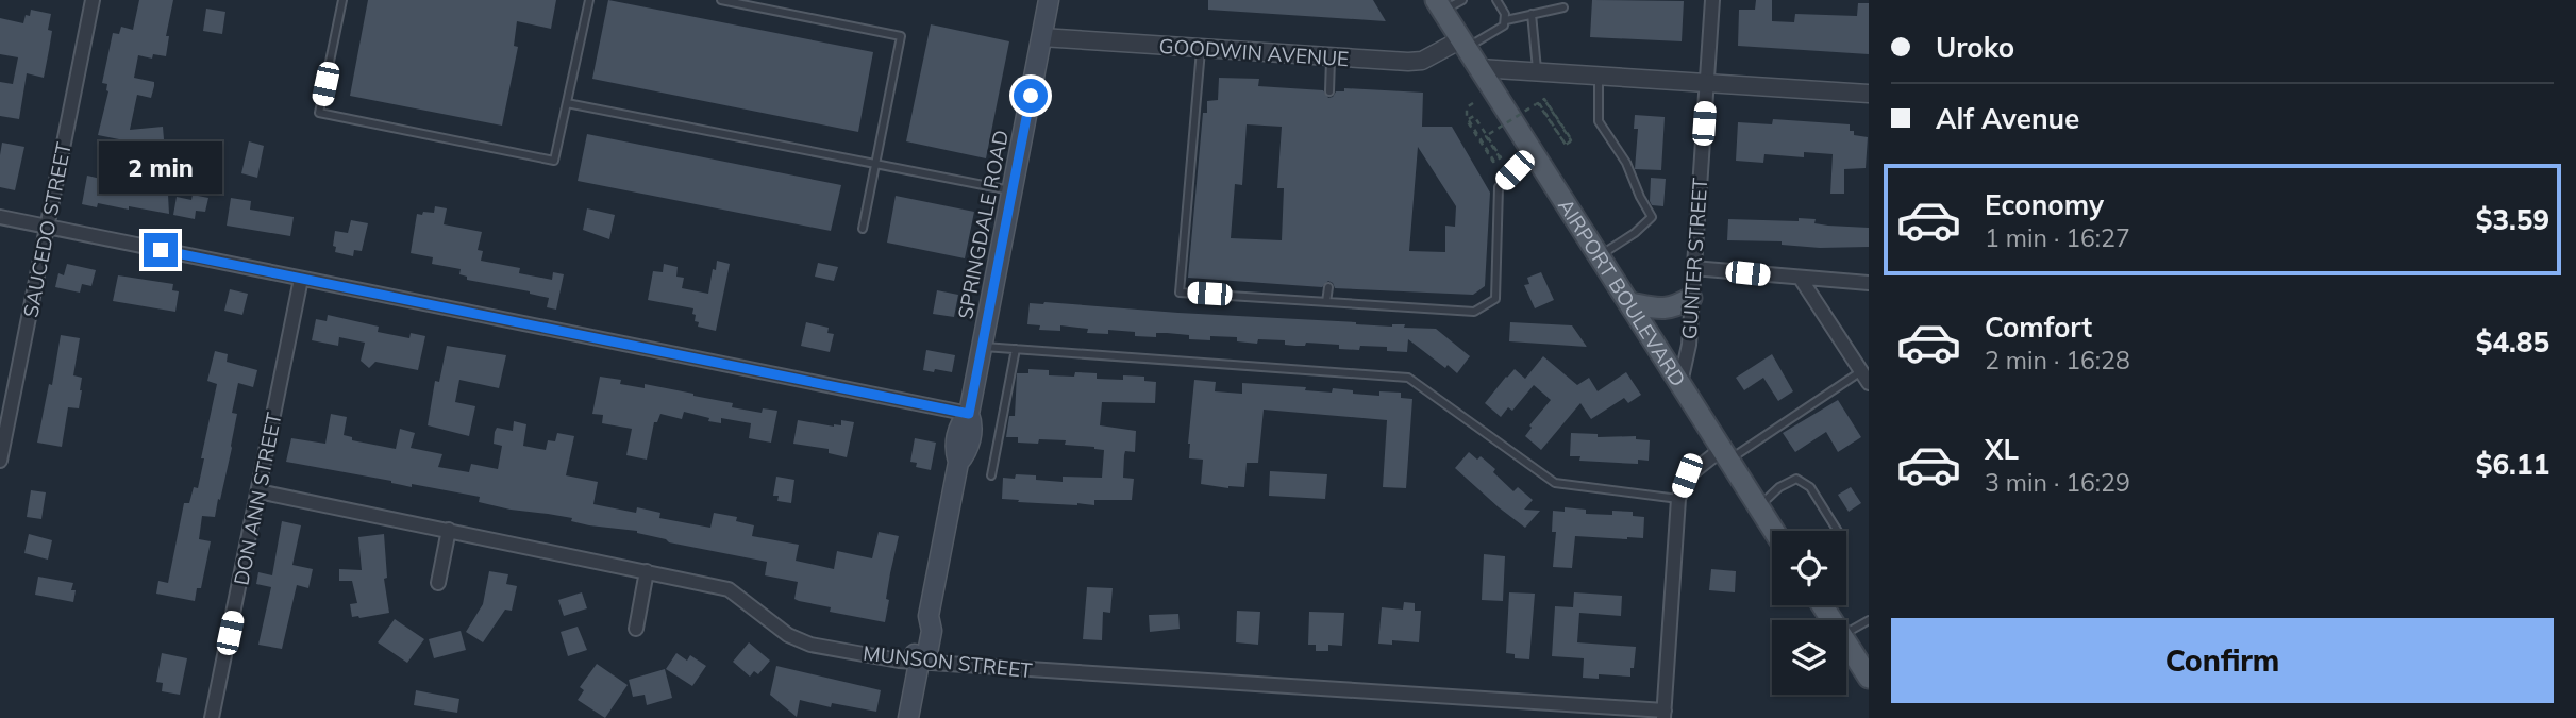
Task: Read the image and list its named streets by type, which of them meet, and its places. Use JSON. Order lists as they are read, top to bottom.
{
  "streets": {
    "main road": ["SPRINGDALE ROAD", "AIRPORT BOULEVARD"],
    "street": [
      "GOODWIN AVENUE",
      "SAUCEDO STREET",
      "GUNTER STREET",
      "DON ANN STREET",
      "MUNSON STREET"
    ]
  },
  "crossings": [
    ["GOODWIN AVENUE", "SPRINGDALE ROAD"],
    ["GOODWIN AVENUE", "AIRPORT BOULEVARD"],
    ["SPRINGDALE ROAD", "MUNSON STREET"],
    ["GUNTER STREET", "AIRPORT BOULEVARD"],
    ["DON ANN STREET", "MUNSON STREET"]
  ],
  "page": {
    "banner": ["Uroko", "Alf Avenue"],
    "bubble": "2 min",
    "list": [
      {
        "name": "Economy",
        "note": "1 min · 16:27",
        "value": "$3.59"
      },
      {
        "name": "Comfort",
        "note": "2 min · 16:28",
        "value": "$4.85"
      },
      {
        "name": "XL",
        "note": "3 min · 16:29",
        "value": "$6.11"
      }
    ],
    "buttons": "Confirm"
  }
}
